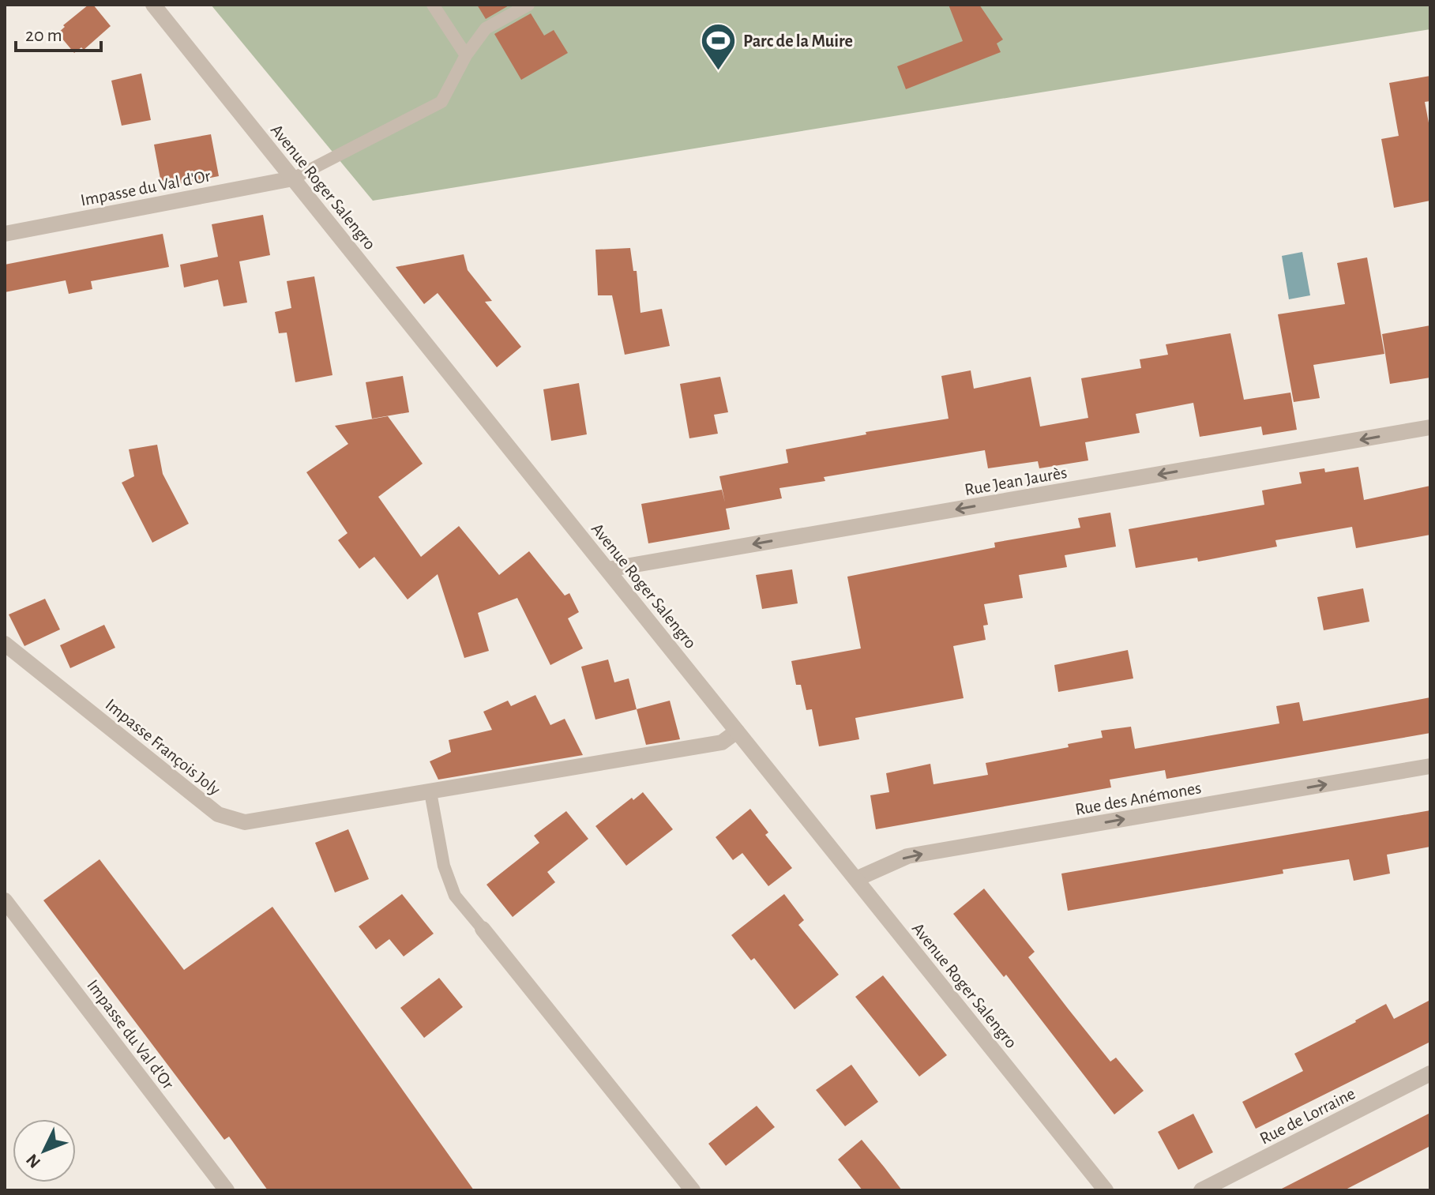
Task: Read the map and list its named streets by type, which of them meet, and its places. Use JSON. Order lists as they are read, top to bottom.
{
  "streets": {
    "street": [
      "Avenue Roger Salengro",
      "Impasse du Val d'Or",
      "Rue Jean Jaurès",
      "Impasse François Joly",
      "Rue des Anémones",
      "Rue de Lorraine"
    ]
  },
  "crossings": [
    ["Avenue Roger Salengro", "Impasse du Val d'Or"],
    ["Avenue Roger Salengro", "Rue Jean Jaurès"],
    ["Avenue Roger Salengro", "Impasse François Joly"],
    ["Avenue Roger Salengro", "Rue des Anémones"]
  ],
  "one_way": ["Rue Jean Jaurès", "Rue des Anémones"],
  "places": {
    "sports": ["Parc de la Muire"]
  },
  "scale_bar": "20 m",
  "north": "bottom left"
}
